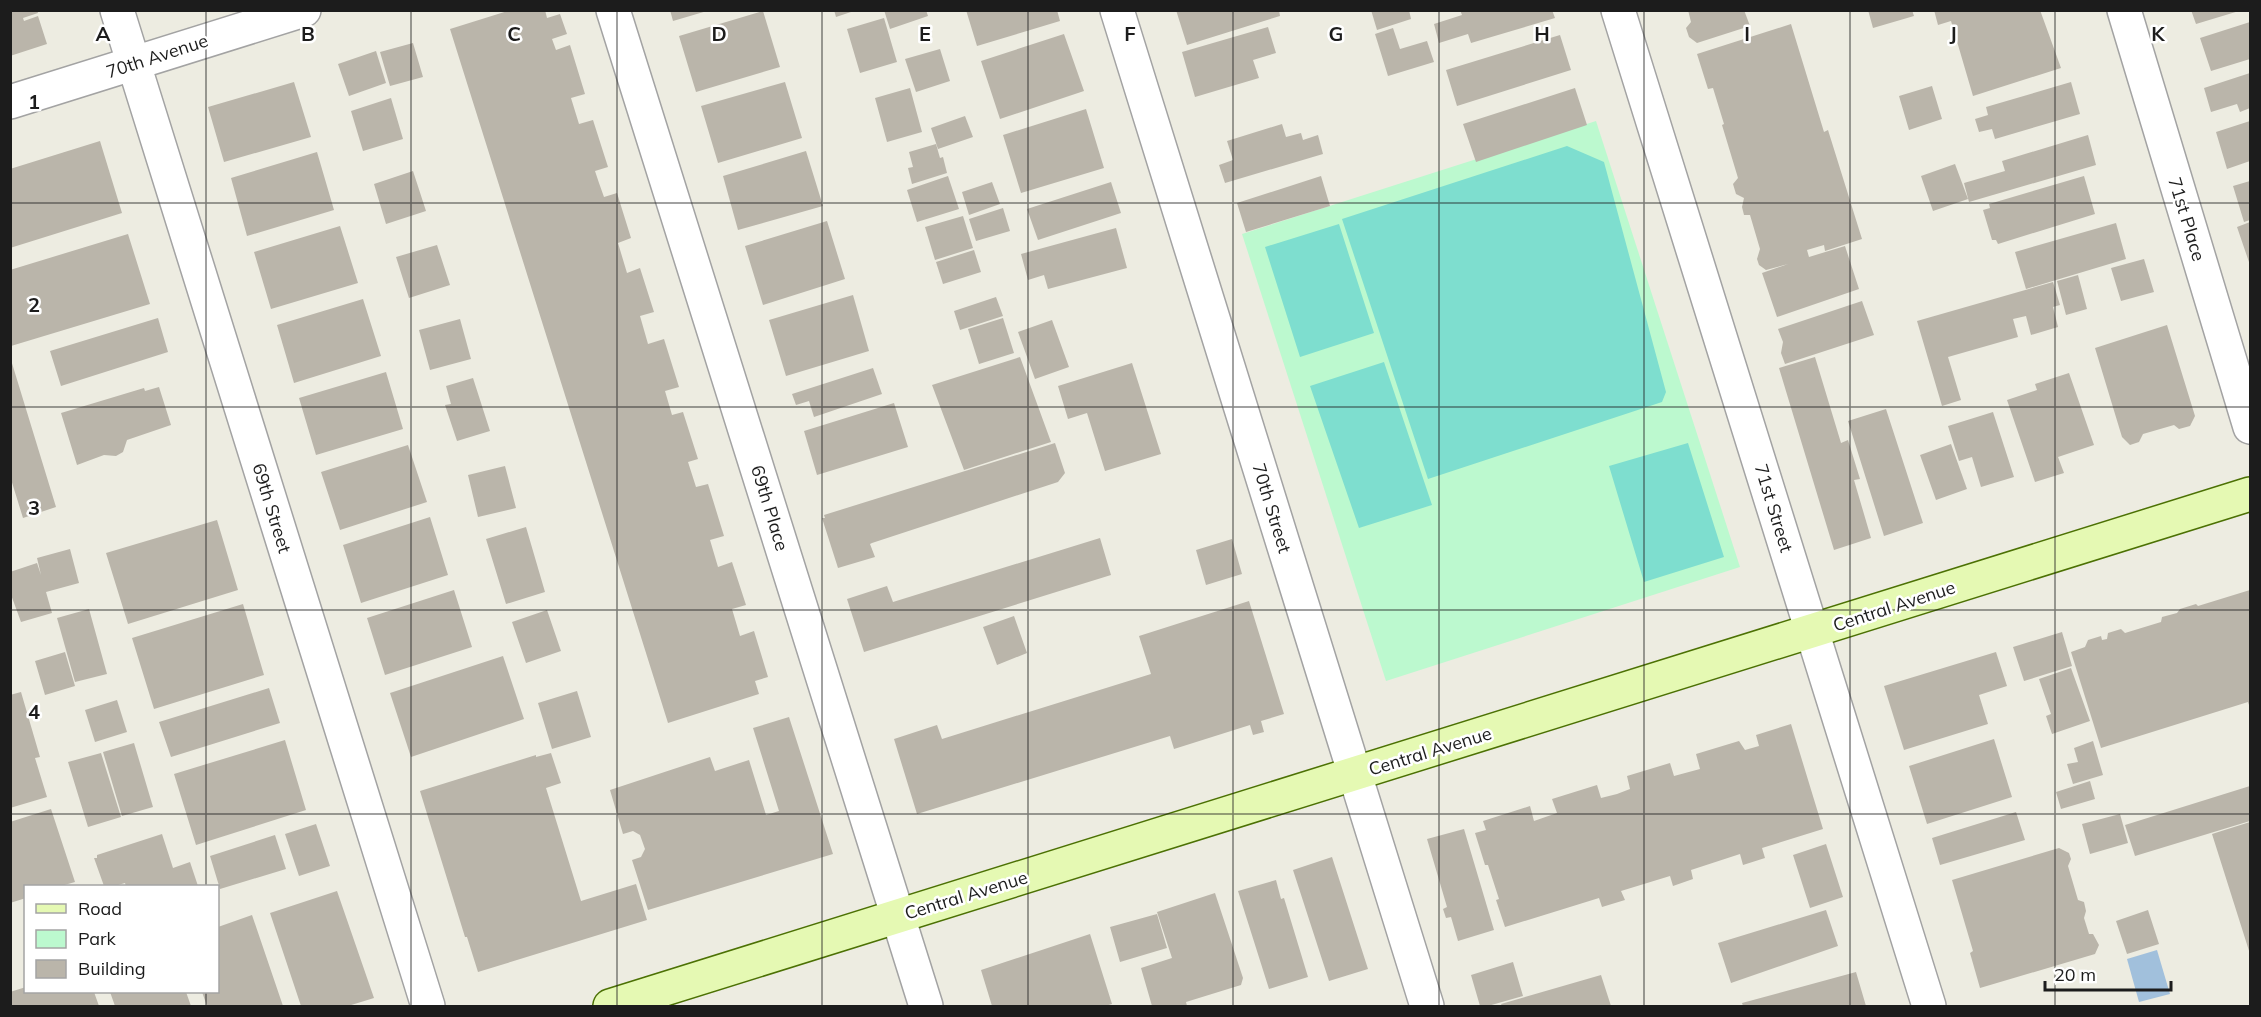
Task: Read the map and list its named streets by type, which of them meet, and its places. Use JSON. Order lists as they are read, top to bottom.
{
  "streets": {
    "main road": ["Central Avenue"],
    "street": [
      "70th Avenue",
      "71st Place",
      "69th Street",
      "69th Place",
      "70th Street",
      "71st Street"
    ]
  },
  "crossings": [
    ["70th Avenue", "69th Street"],
    ["69th Place", "Central Avenue"],
    ["70th Street", "Central Avenue"],
    ["71st Street", "Central Avenue"]
  ],
  "legend": ["Road", "Park", "Building"],
  "scale_bar": "20 m",
  "grid": {
    "columns": [
      "A",
      "B",
      "C",
      "D",
      "E",
      "F",
      "G",
      "H",
      "I",
      "J",
      "K"
    ],
    "rows": [
      "1",
      "2",
      "3",
      "4"
    ]
  }
}
